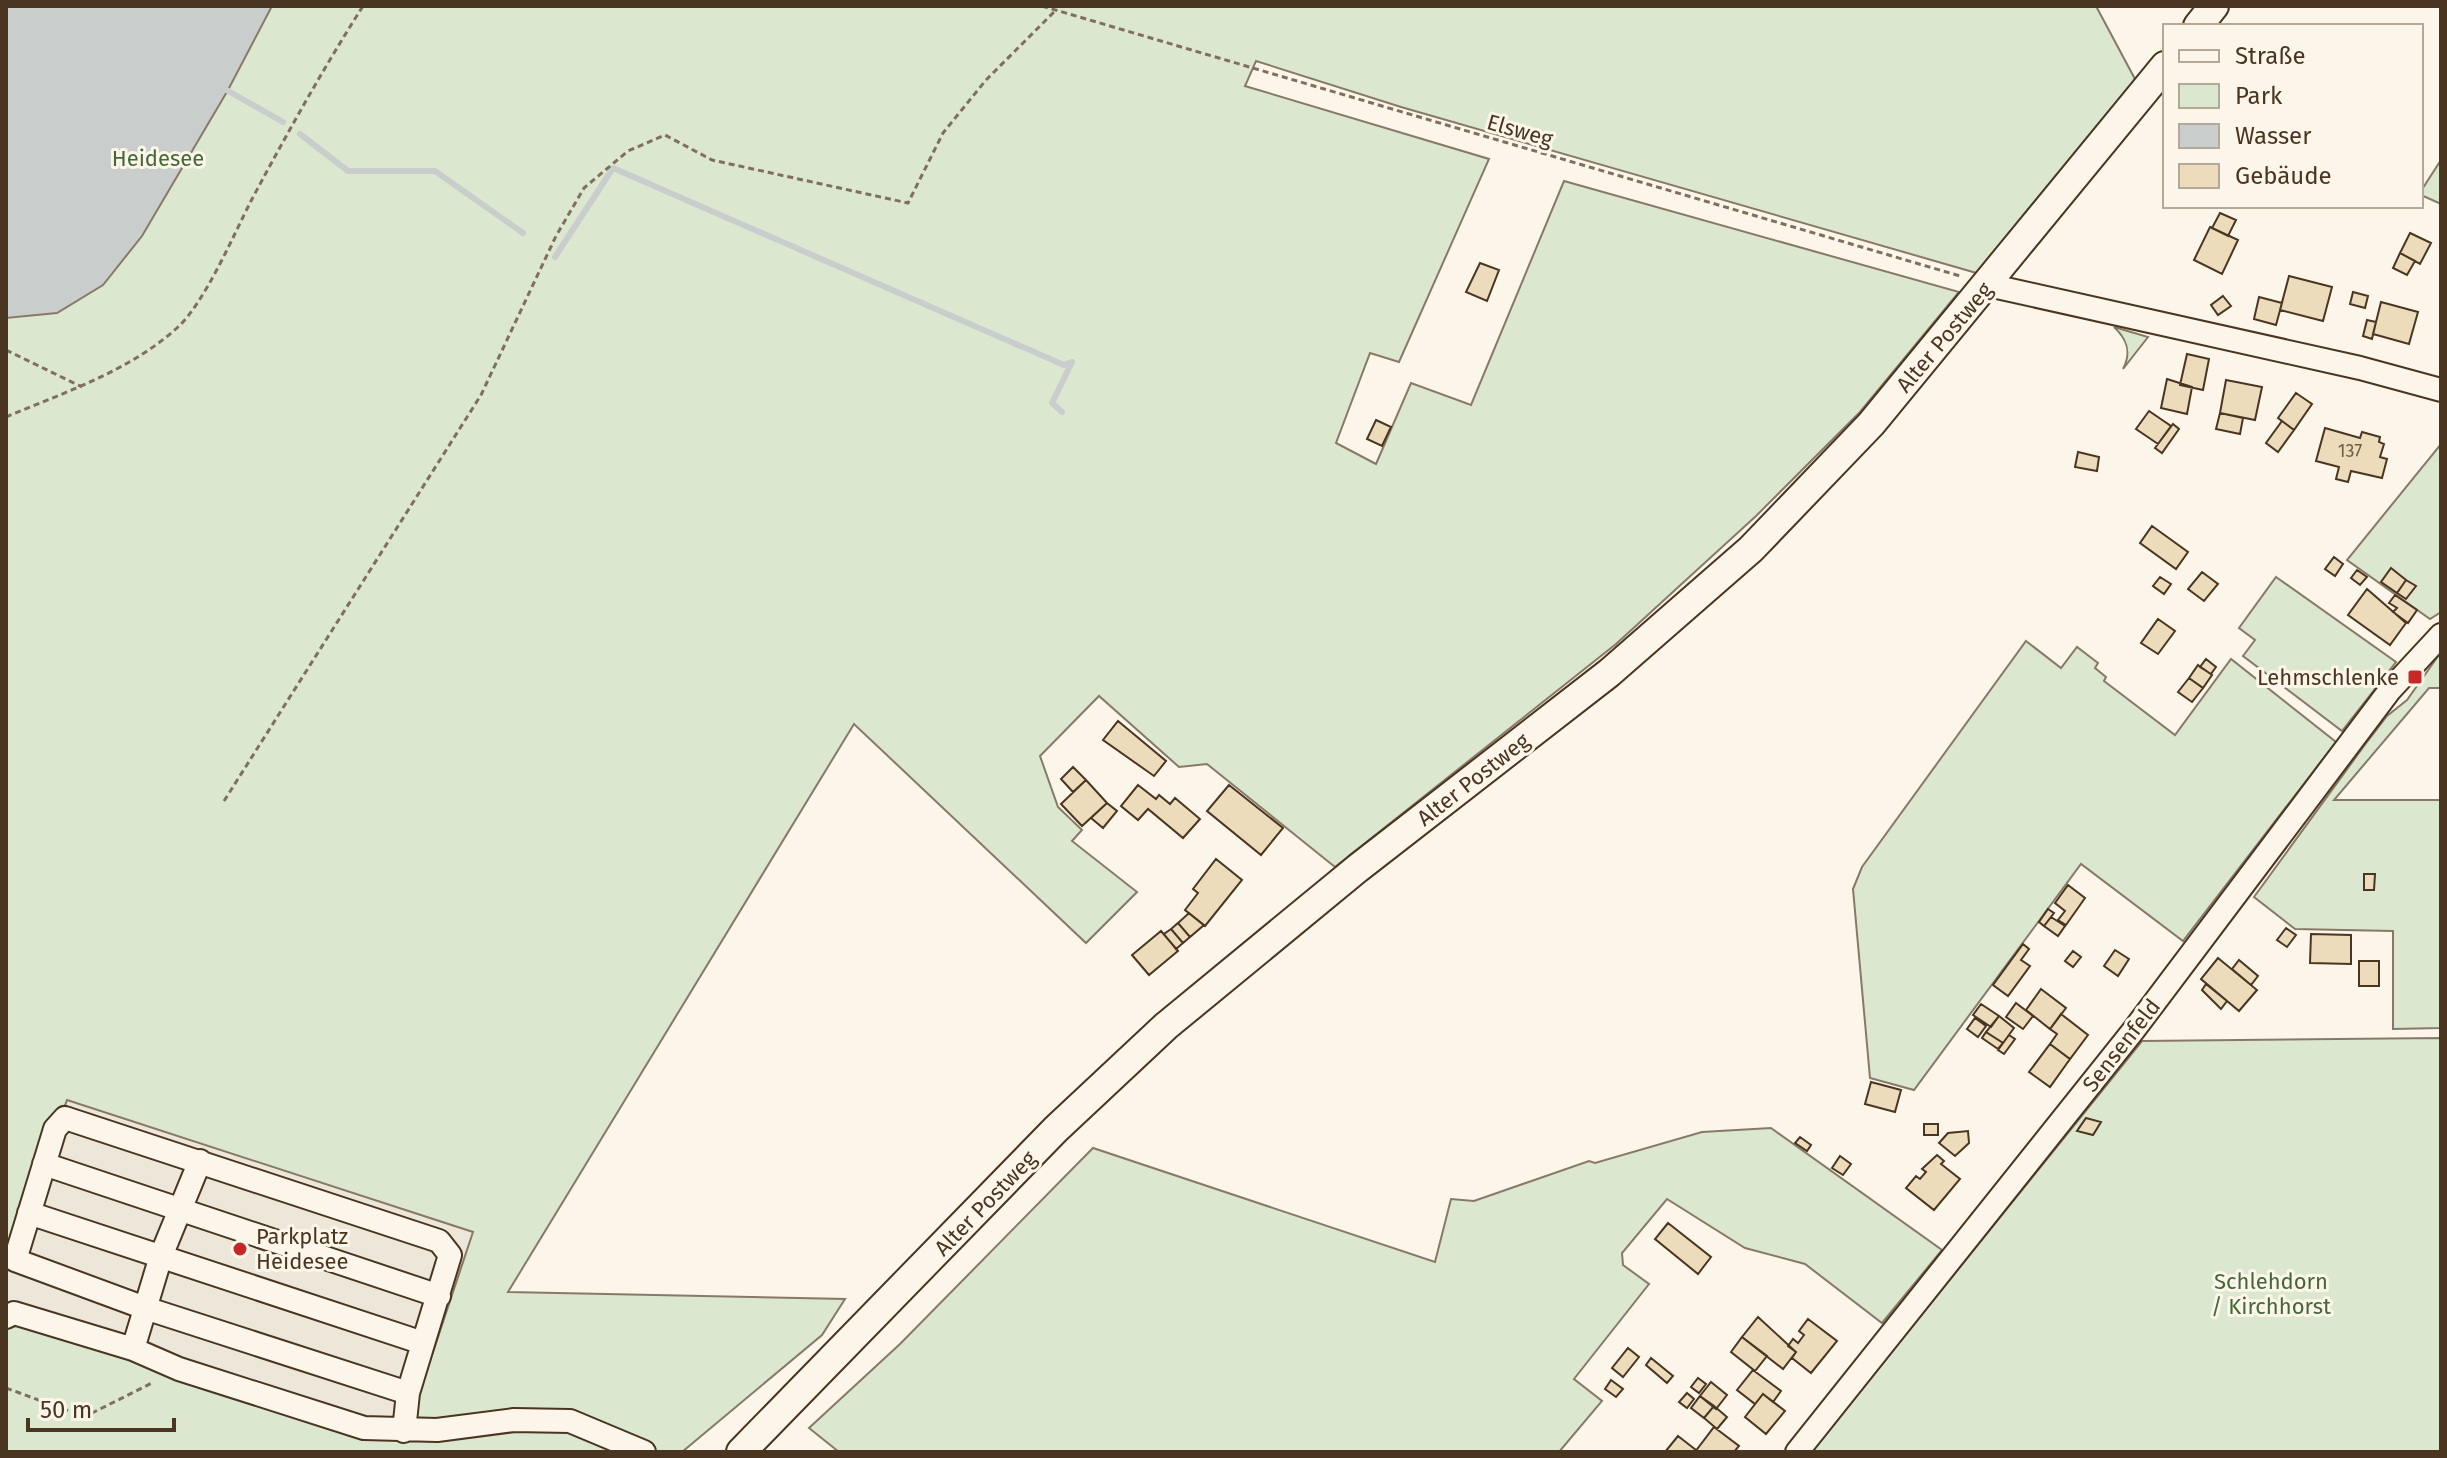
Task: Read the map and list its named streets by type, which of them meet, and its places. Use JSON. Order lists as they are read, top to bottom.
{
  "streets": {
    "main road": ["Alter Postweg"],
    "street": ["Sensenfeld"],
    "path": ["Elsweg"]
  },
  "crossings": [
    ["Elsweg", "Alter Postweg"]
  ],
  "parks": ["Heidesee", "Schlehdorn / Kirchhorst"],
  "places": {
    "transit": ["Lehmschlenke"],
    "other": ["Parkplatz Heidesee"]
  },
  "house_numbers": ["137"],
  "legend": [
    "Straße",
    "Park",
    "Wasser",
    "Gebäude"
  ],
  "scale_bar": "50 m"
}
